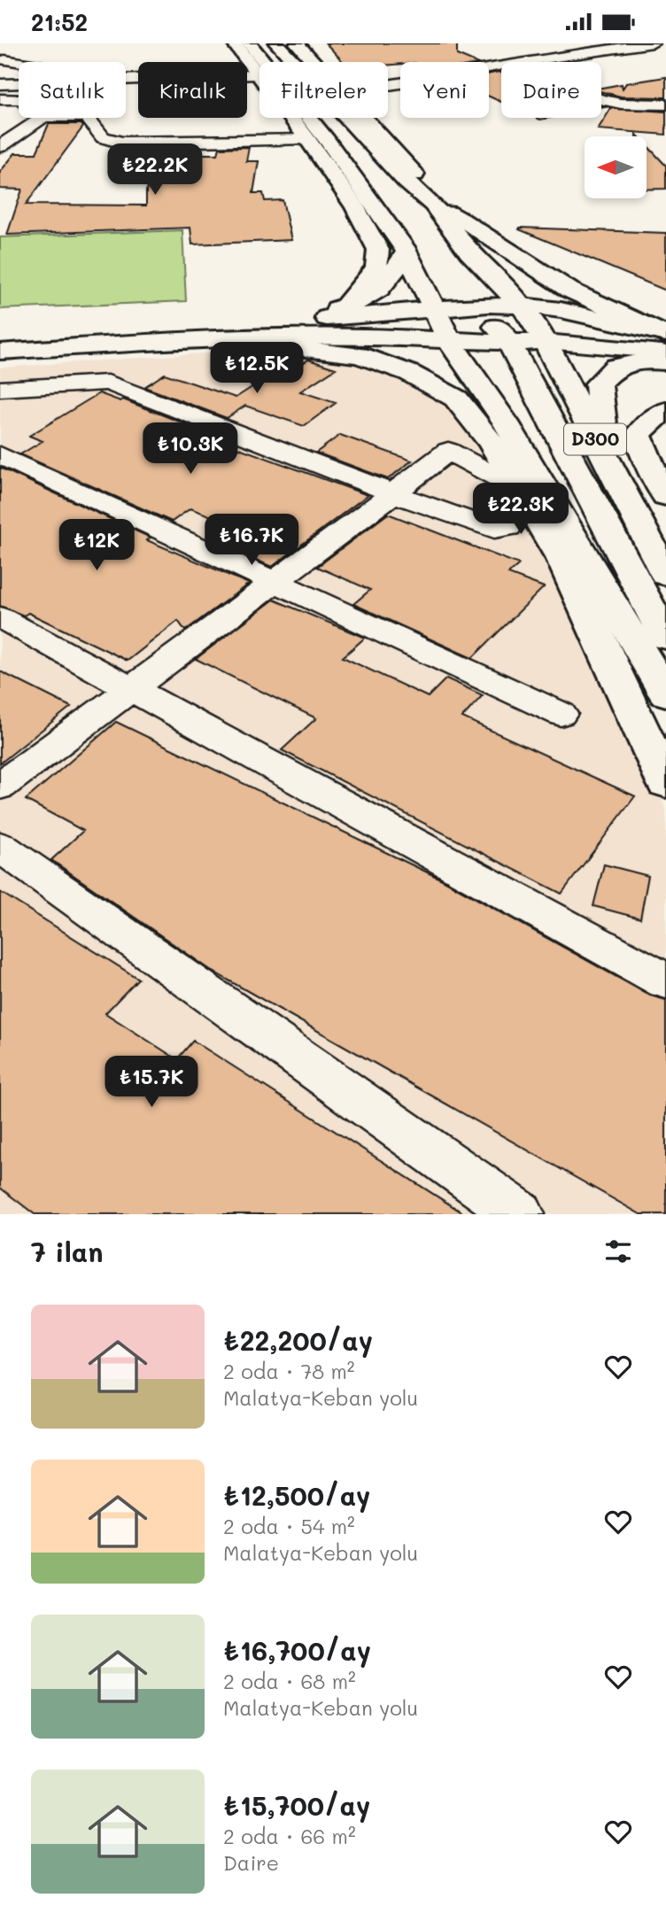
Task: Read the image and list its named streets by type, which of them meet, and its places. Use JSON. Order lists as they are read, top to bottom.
{
  "streets": {
    "main road": ["D300"]
  },
  "north": "left",
  "page": {
    "status": "21:52",
    "chip": [
      "Satılık",
      "Kiralık",
      "Filtreler",
      "Yeni",
      "Daire"
    ],
    "price": [
      "₺22.2K",
      "₺12.5K",
      "₺10.3K",
      "₺22.3K",
      "₺16.7K",
      "₺12K",
      "₺15.7K"
    ],
    "heading": "7 ilan",
    "list": [
      {
        "name": "₺22,200/ay",
        "note": "2 oda · 78 m² · Malatya-Keban yolu"
      },
      {
        "name": "₺12,500/ay",
        "note": "2 oda · 54 m² · Malatya-Keban yolu"
      },
      {
        "name": "₺16,700/ay",
        "note": "2 oda · 68 m² · Malatya-Keban yolu"
      },
      {
        "name": "₺15,700/ay",
        "note": "2 oda · 66 m² · Daire"
      }
    ]
  }
}
